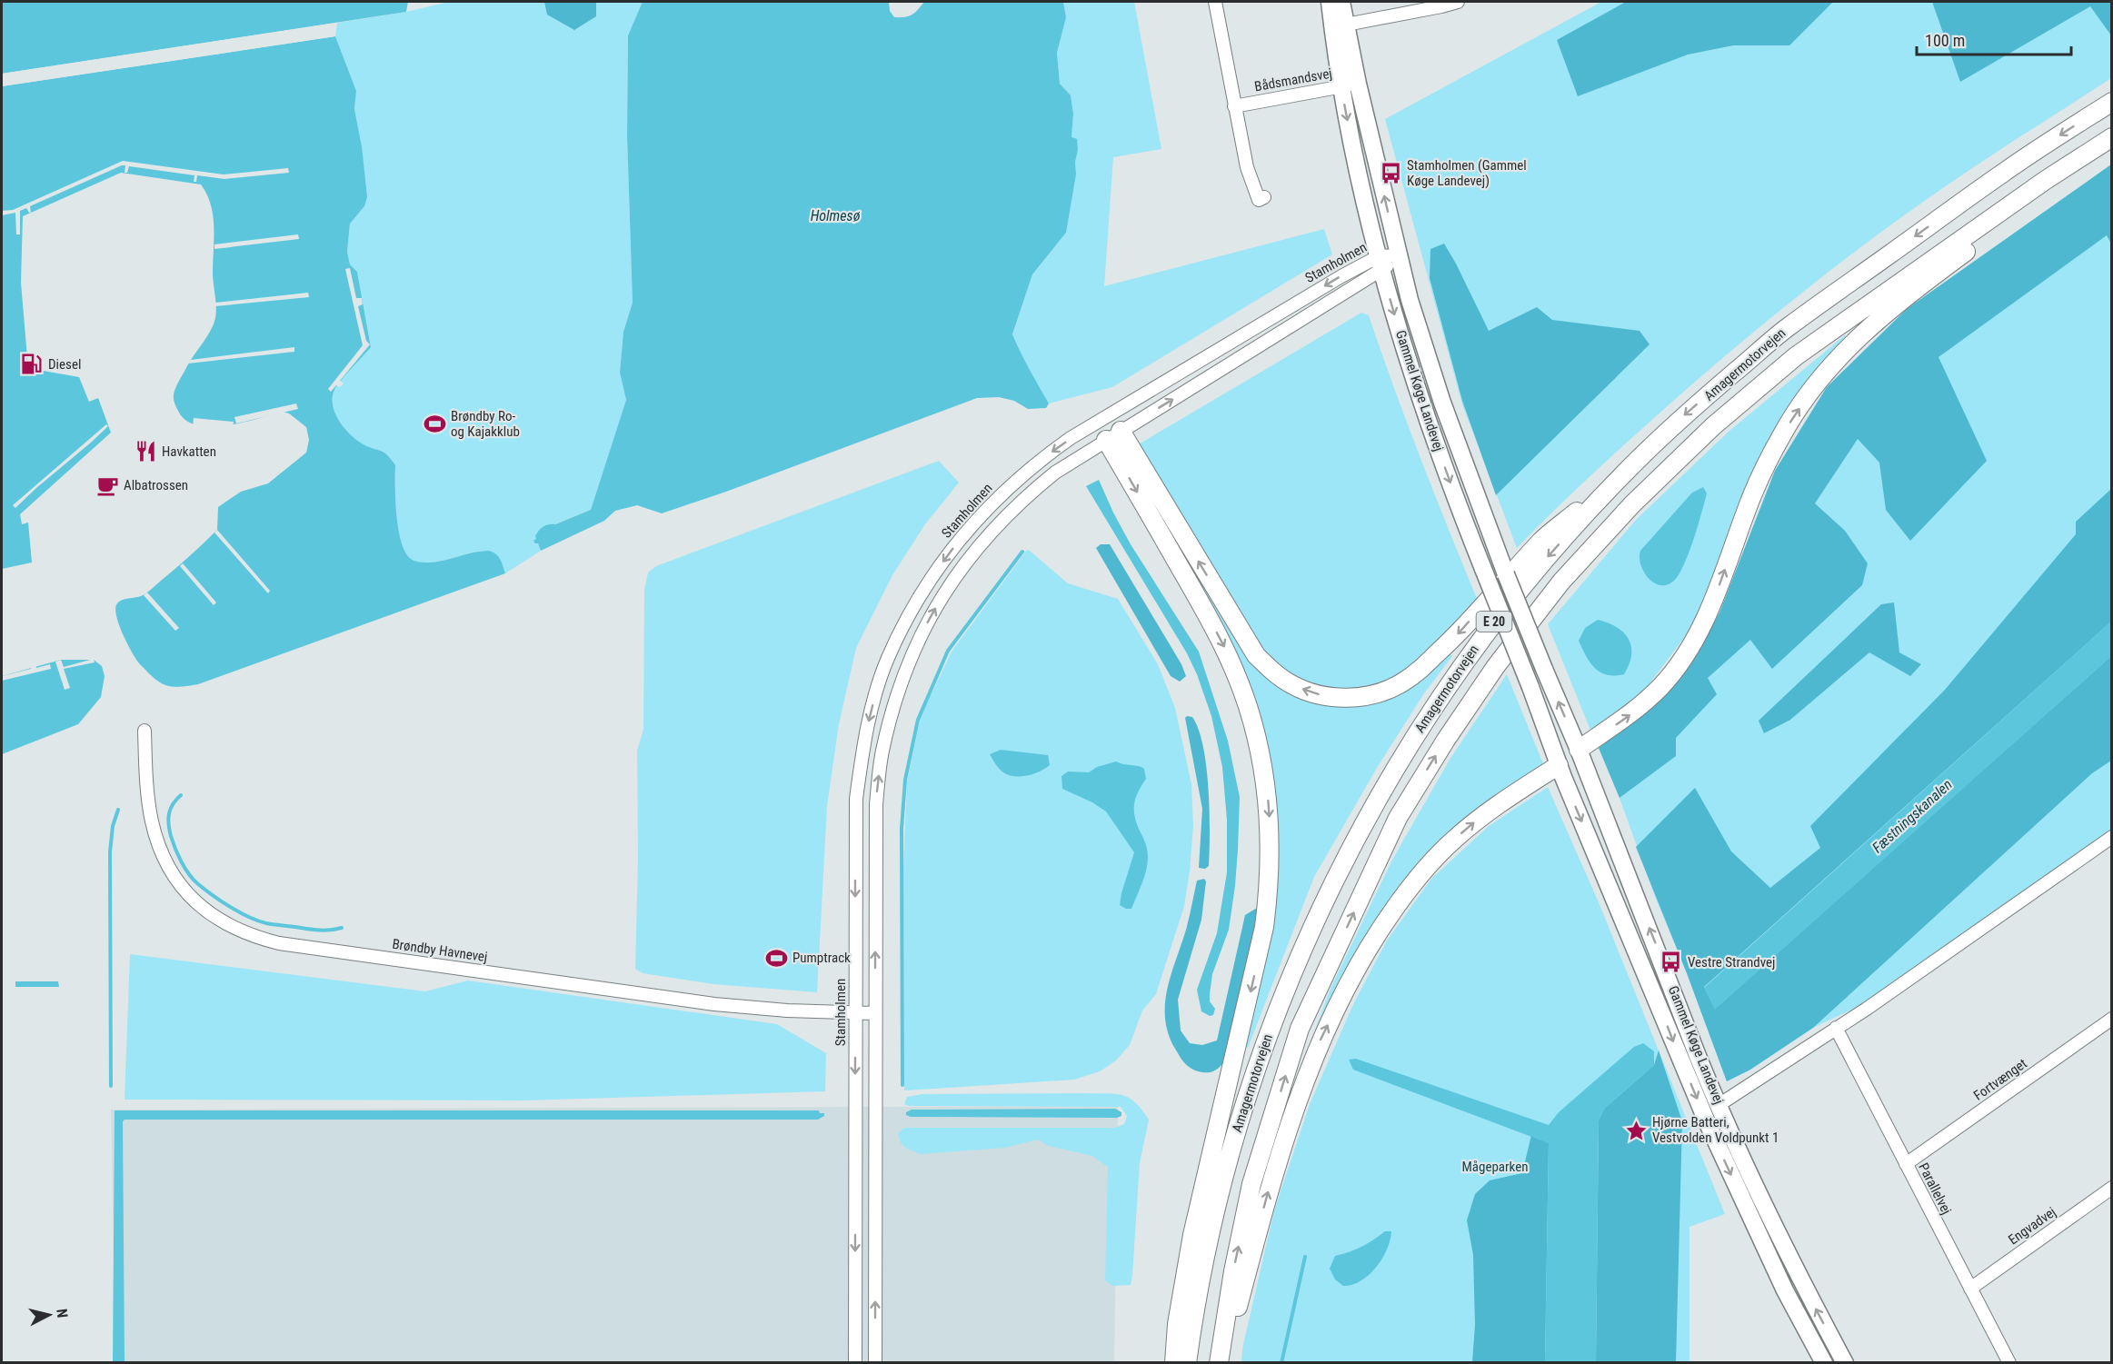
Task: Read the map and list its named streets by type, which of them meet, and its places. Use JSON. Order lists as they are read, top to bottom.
{
  "streets": {
    "highway": ["Amagermotorvejen", "E 20"],
    "main road": ["Gammel Køge Landevej"],
    "street": [
      "Bådsmandsvej",
      "Stamholmen",
      "Brøndby Havnevej",
      "Fortvænget",
      "Parallelvej",
      "Engvadvej"
    ]
  },
  "crossings": [
    ["Bådsmandsvej", "Gammel Køge Landevej"],
    ["Stamholmen", "Gammel Køge Landevej"],
    ["Stamholmen", "Brøndby Havnevej"],
    ["Fortvænget", "Parallelvej"],
    ["Parallelvej", "Engvadvej"]
  ],
  "water": ["Holmesø", "Fæstningskanalen"],
  "parks": ["Mågeparken"],
  "places": {
    "bus stop": ["Stamholmen (Gammel Køge Landevej)", "Vestre Strandvej"],
    "fuel station": ["Diesel"],
    "sports": ["Brøndby Ro- og Kajakklub", "Pumptrack"],
    "restaurant": ["Havkatten"],
    "cafe": ["Albatrossen"],
    "place": ["Hjørne Batteri, Vestvolden Voldpunkt 1"]
  },
  "scale_bar": "100 m",
  "north": "right"
}
